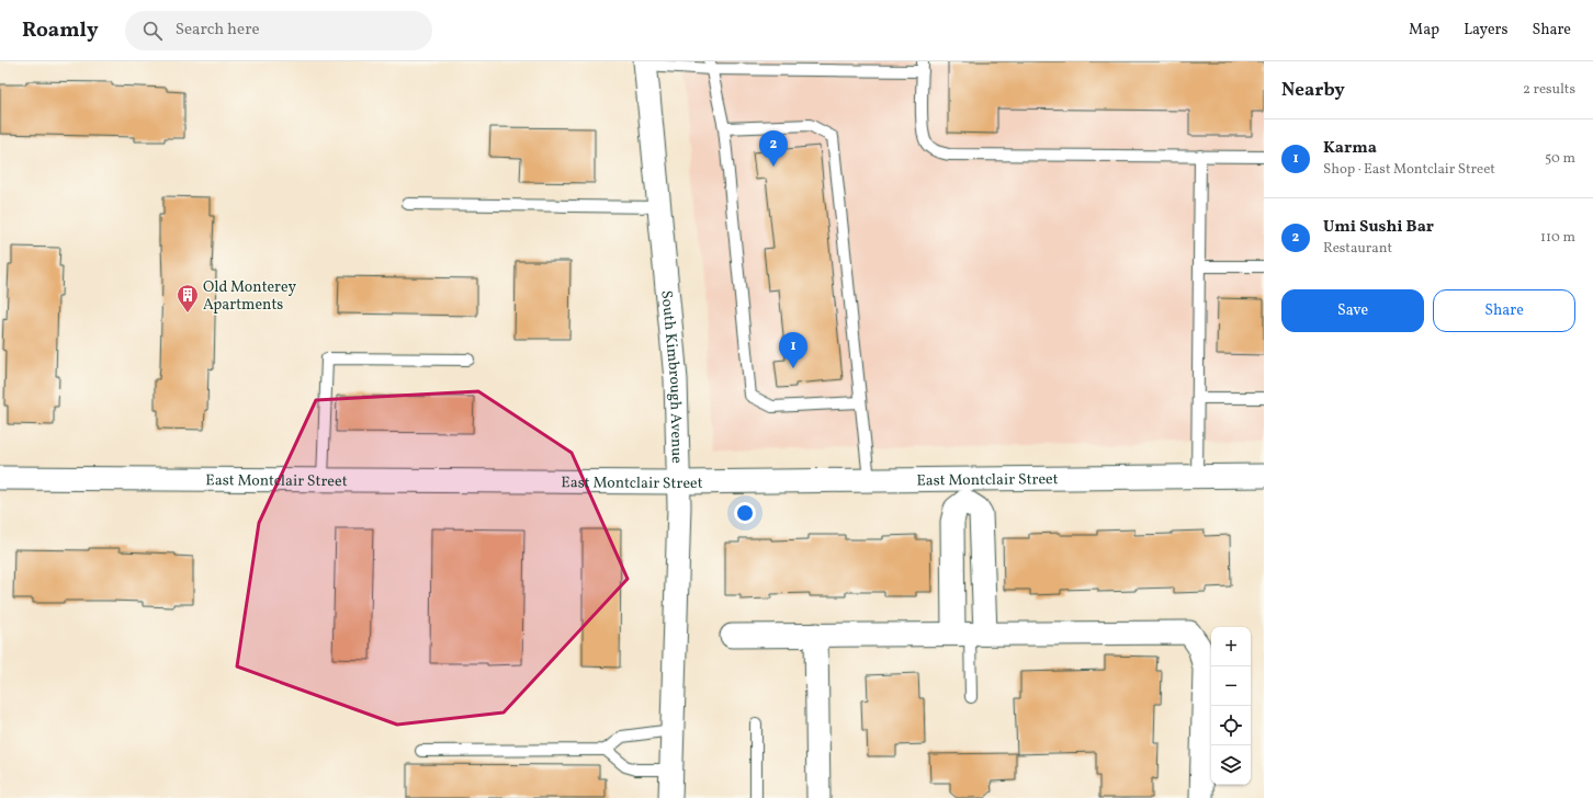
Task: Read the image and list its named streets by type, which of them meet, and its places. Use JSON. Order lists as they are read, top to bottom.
{
  "streets": {
    "street": ["South Kimbrough Avenue", "East Montclair Street"]
  },
  "crossings": [
    ["South Kimbrough Avenue", "East Montclair Street"]
  ],
  "places": {
    "building": ["Old Monterey Apartments"]
  },
  "page": {
    "header": "Roamly",
    "search": "Search here",
    "nav": ["Map", "Layers", "Share"],
    "heading": ["Nearby", "2 results"],
    "list": [
      {
        "mark": "1",
        "name": "Karma",
        "note": "Shop · East Montclair Street",
        "value": "50 m"
      },
      {
        "mark": "2",
        "name": "Umi Sushi Bar",
        "note": "Restaurant",
        "value": "110 m"
      }
    ],
    "pins": ["2", "1"],
    "buttons": ["Save", "Share"],
    "map_buttons": ["+", "−"]
  }
}
